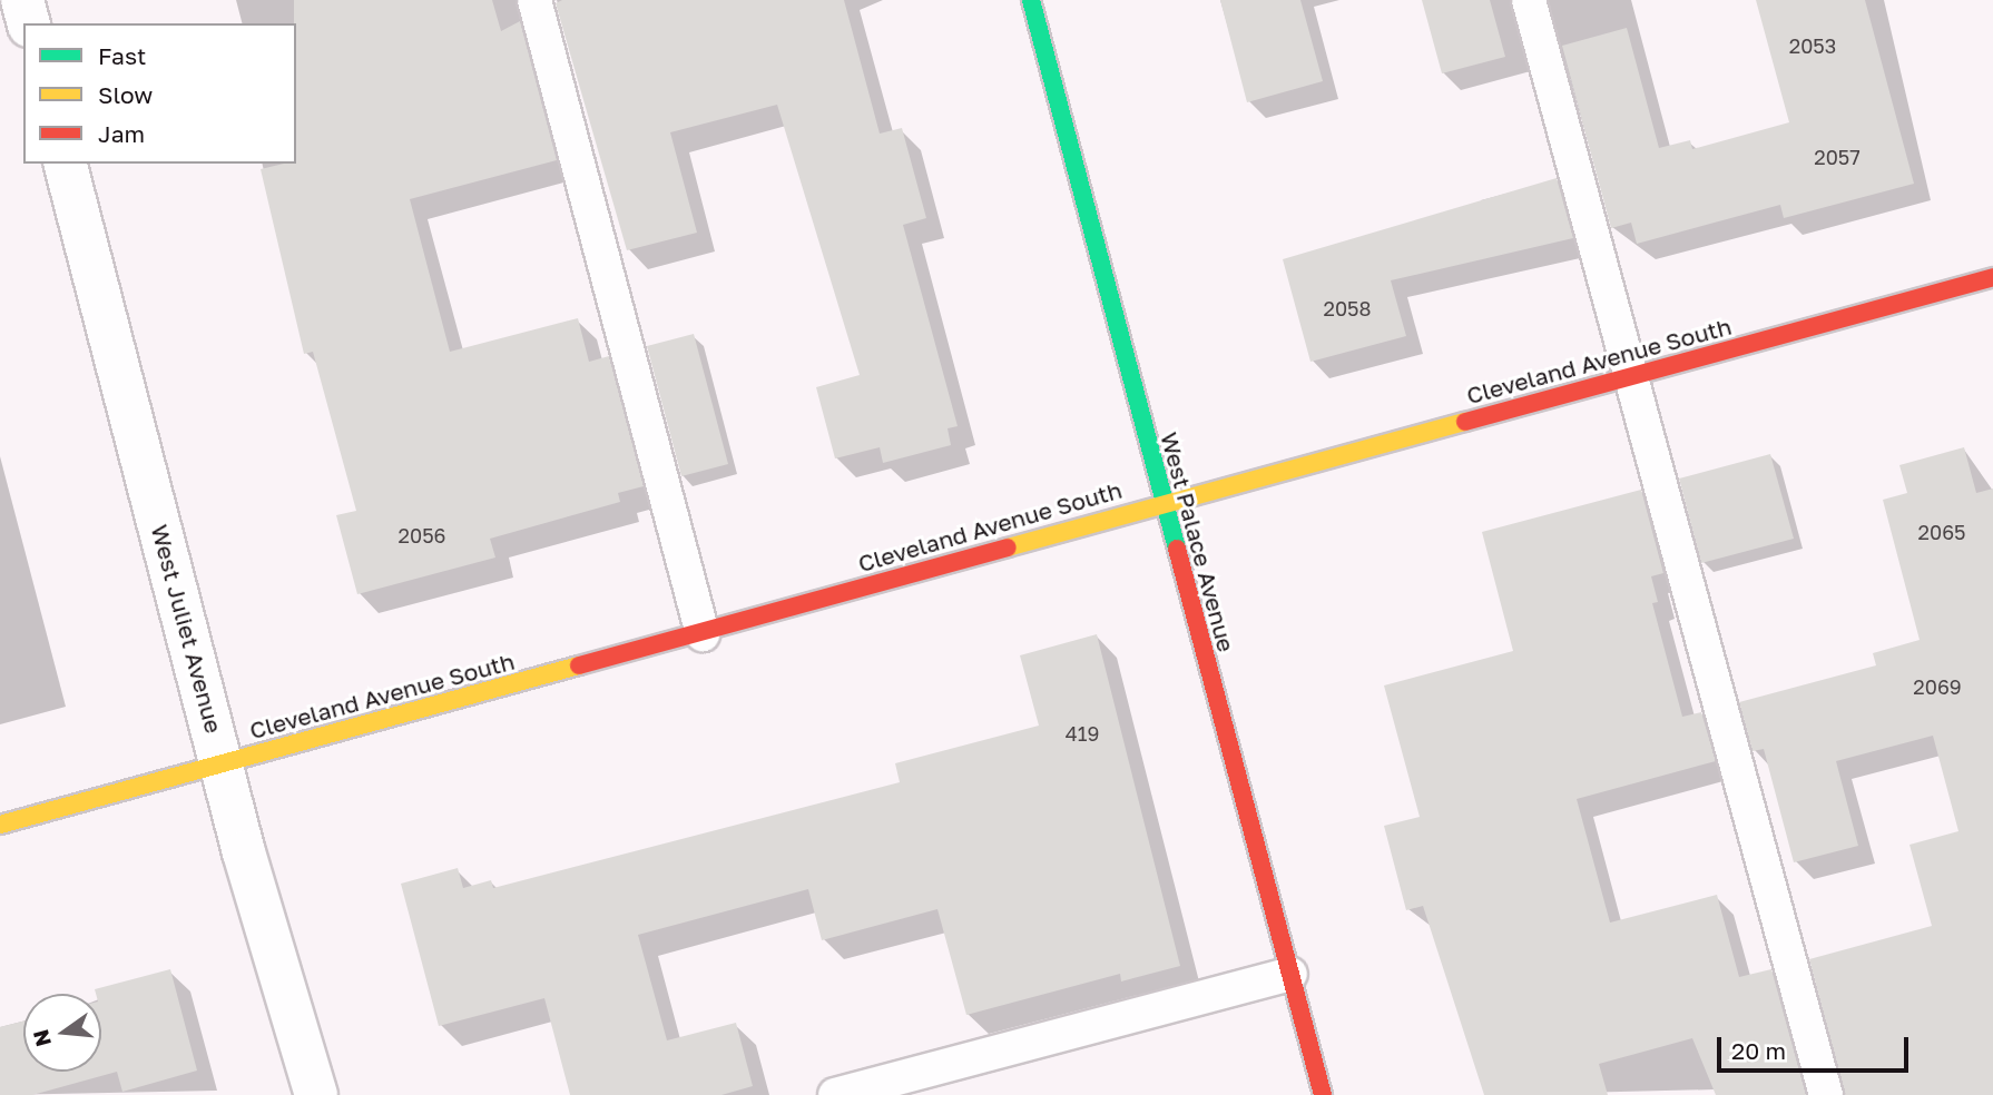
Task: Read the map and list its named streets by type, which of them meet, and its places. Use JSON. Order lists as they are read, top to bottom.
{
  "streets": {
    "street": ["Cleveland Avenue South", "West Palace Avenue", "West Juliet Avenue"]
  },
  "crossings": [
    ["Cleveland Avenue South", "West Palace Avenue"],
    ["Cleveland Avenue South", "West Juliet Avenue"]
  ],
  "house_numbers": [
    "2053",
    "2057",
    "2058",
    "2065",
    "2056",
    "2069",
    "419"
  ],
  "legend": ["Fast", "Slow", "Jam"],
  "scale_bar": "20 m",
  "north": "left"
}
